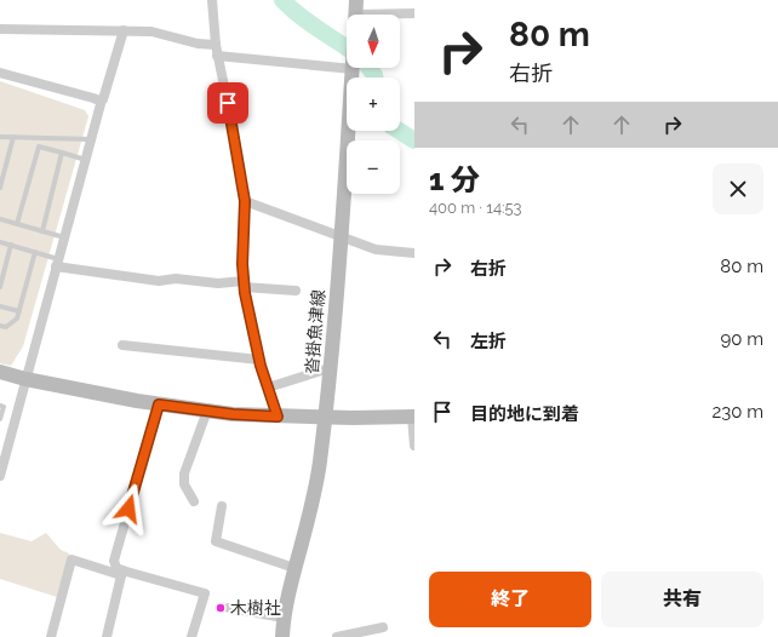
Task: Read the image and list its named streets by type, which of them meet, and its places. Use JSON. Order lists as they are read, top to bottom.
{
  "streets": {
    "main road": ["沓掛魚津線"]
  },
  "places": ["木樹社"],
  "north": "bottom",
  "page": {
    "turn": ["80 m", "右折"],
    "map_buttons": ["+", "−"],
    "heading": ["1 分", "400 m · 14:53"],
    "list": [
      {
        "name": "右折",
        "value": "80 m"
      },
      {
        "name": "左折",
        "value": "90 m"
      },
      {
        "name": "目的地に到着",
        "value": "230 m"
      }
    ],
    "buttons": ["終了", "共有"]
  }
}
